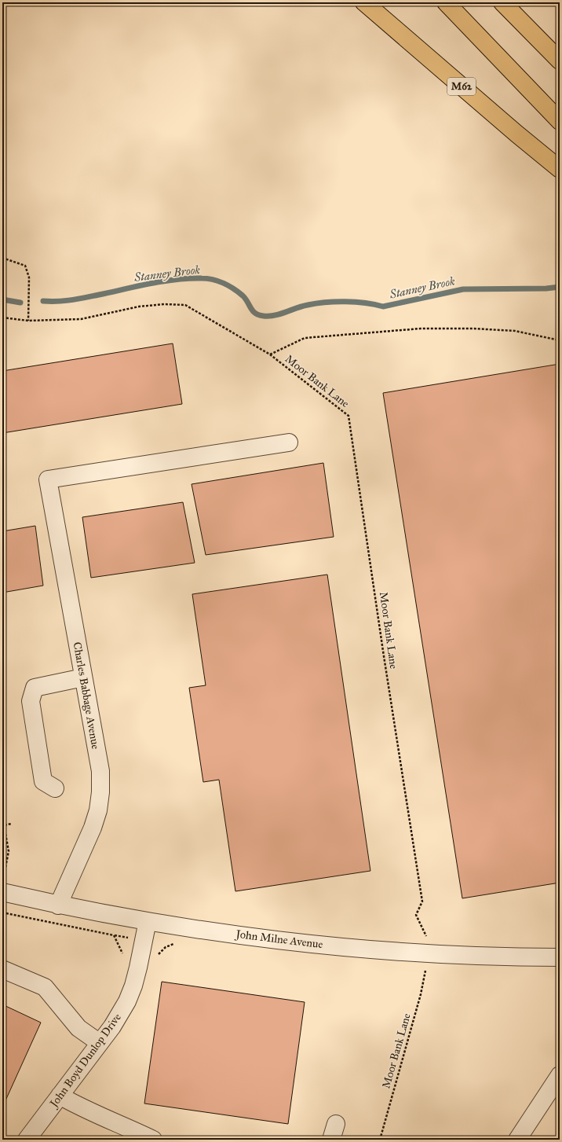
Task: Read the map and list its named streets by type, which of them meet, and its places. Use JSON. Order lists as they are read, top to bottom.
{
  "streets": {
    "highway": ["M62"],
    "street": ["Charles Babbage Avenue", "John Milne Avenue", "John Boyd Dunlop Drive"],
    "path": ["Moor Bank Lane"]
  },
  "crossings": [
    ["Charles Babbage Avenue", "John Milne Avenue"],
    ["John Milne Avenue", "John Boyd Dunlop Drive"]
  ],
  "water": ["Stanney Brook"]
}
